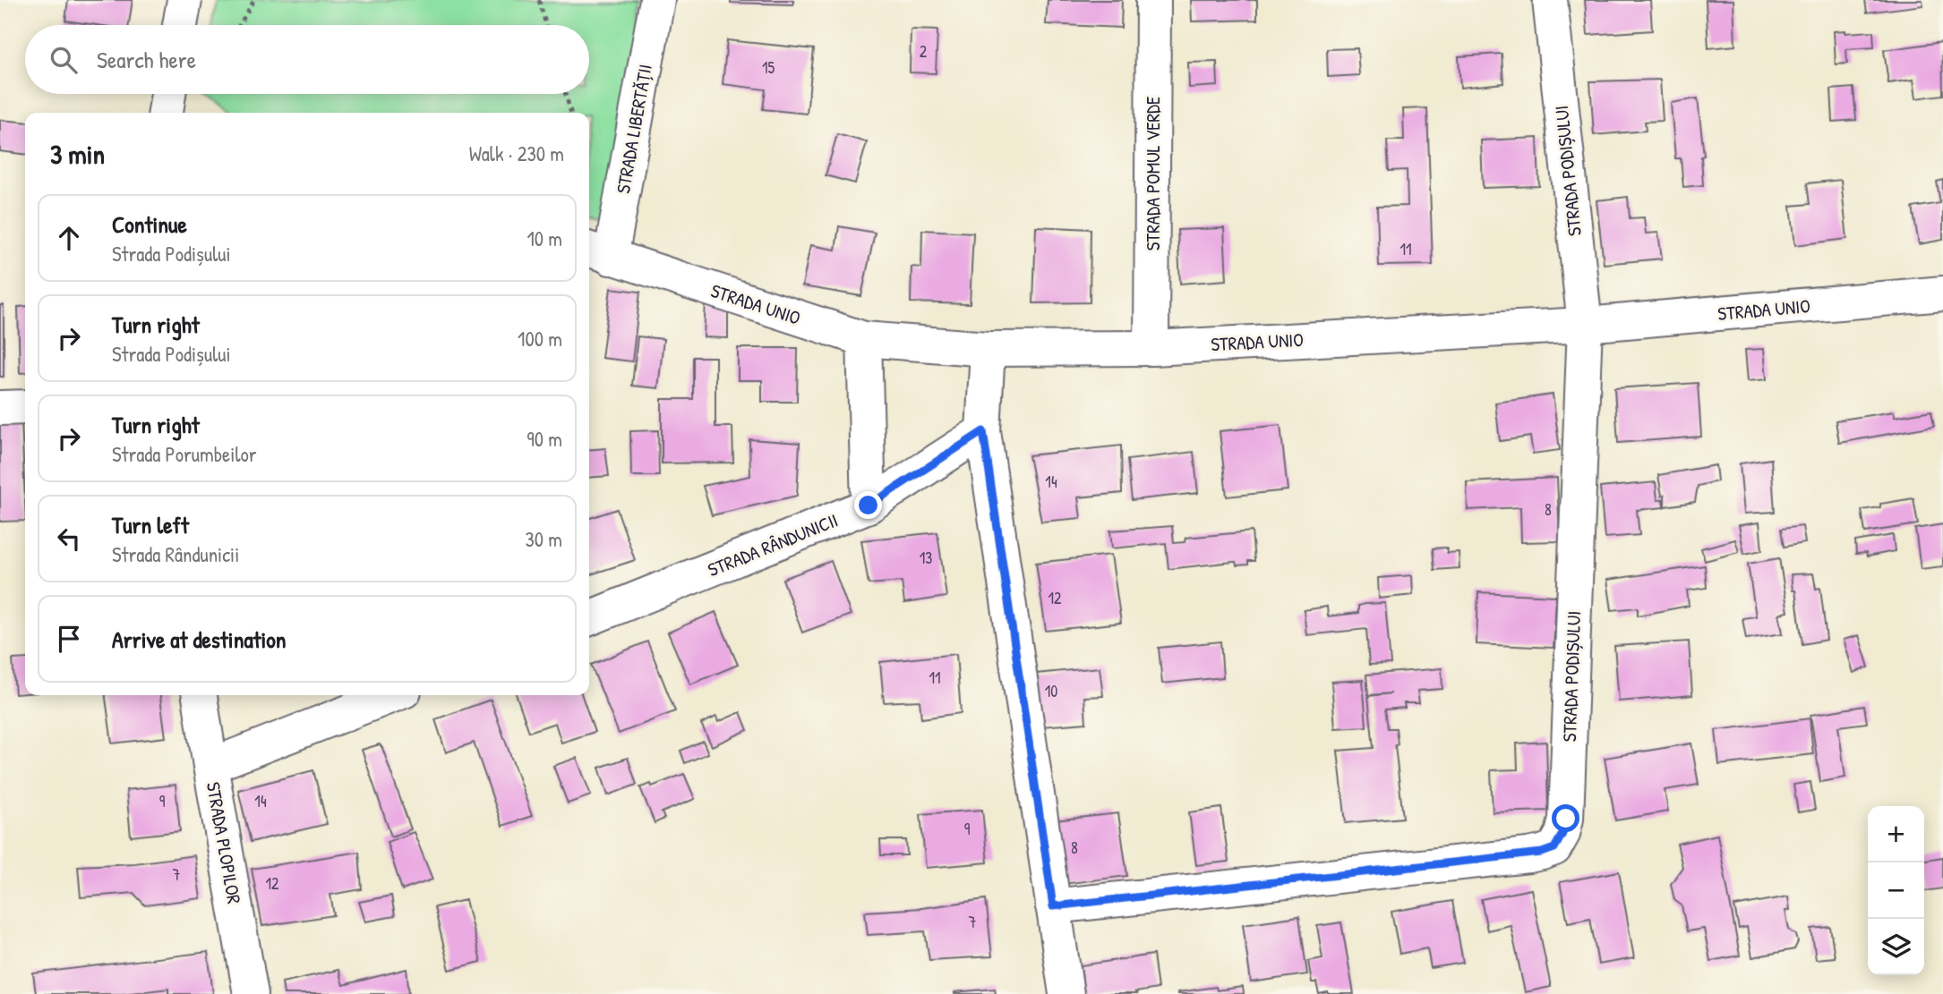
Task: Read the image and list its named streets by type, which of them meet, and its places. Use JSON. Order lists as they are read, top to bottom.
{
  "streets": {
    "street": [
      "STRADA LIBERTĂȚII",
      "STRADA PODIȘULUI",
      "STRADA POMUL VERDE",
      "STRADA UNIO",
      "STRADA RÂNDUNICII",
      "STRADA PLOPILOR"
    ]
  },
  "crossings": [
    ["STRADA LIBERTĂȚII", "STRADA UNIO"],
    ["STRADA PODIȘULUI", "STRADA UNIO"],
    ["STRADA POMUL VERDE", "STRADA UNIO"]
  ],
  "house_numbers": [
    "2",
    "15",
    "11",
    "14",
    "8",
    "13",
    "12",
    "11",
    "10",
    "9",
    "14",
    "9",
    "8",
    "7",
    "12",
    "7"
  ],
  "page": {
    "search": "Search here",
    "heading": ["3 min", "Walk · 230 m"],
    "list": [
      ["Continue", "Strada Podișului", "10 m"],
      ["Turn right", "Strada Podișului", "100 m"],
      ["Turn right", "Strada Porumbeilor", "90 m"],
      ["Turn left", "Strada Rândunicii", "30 m"],
      "Arrive at destination"
    ],
    "map_buttons": ["+", "−"]
  }
}
